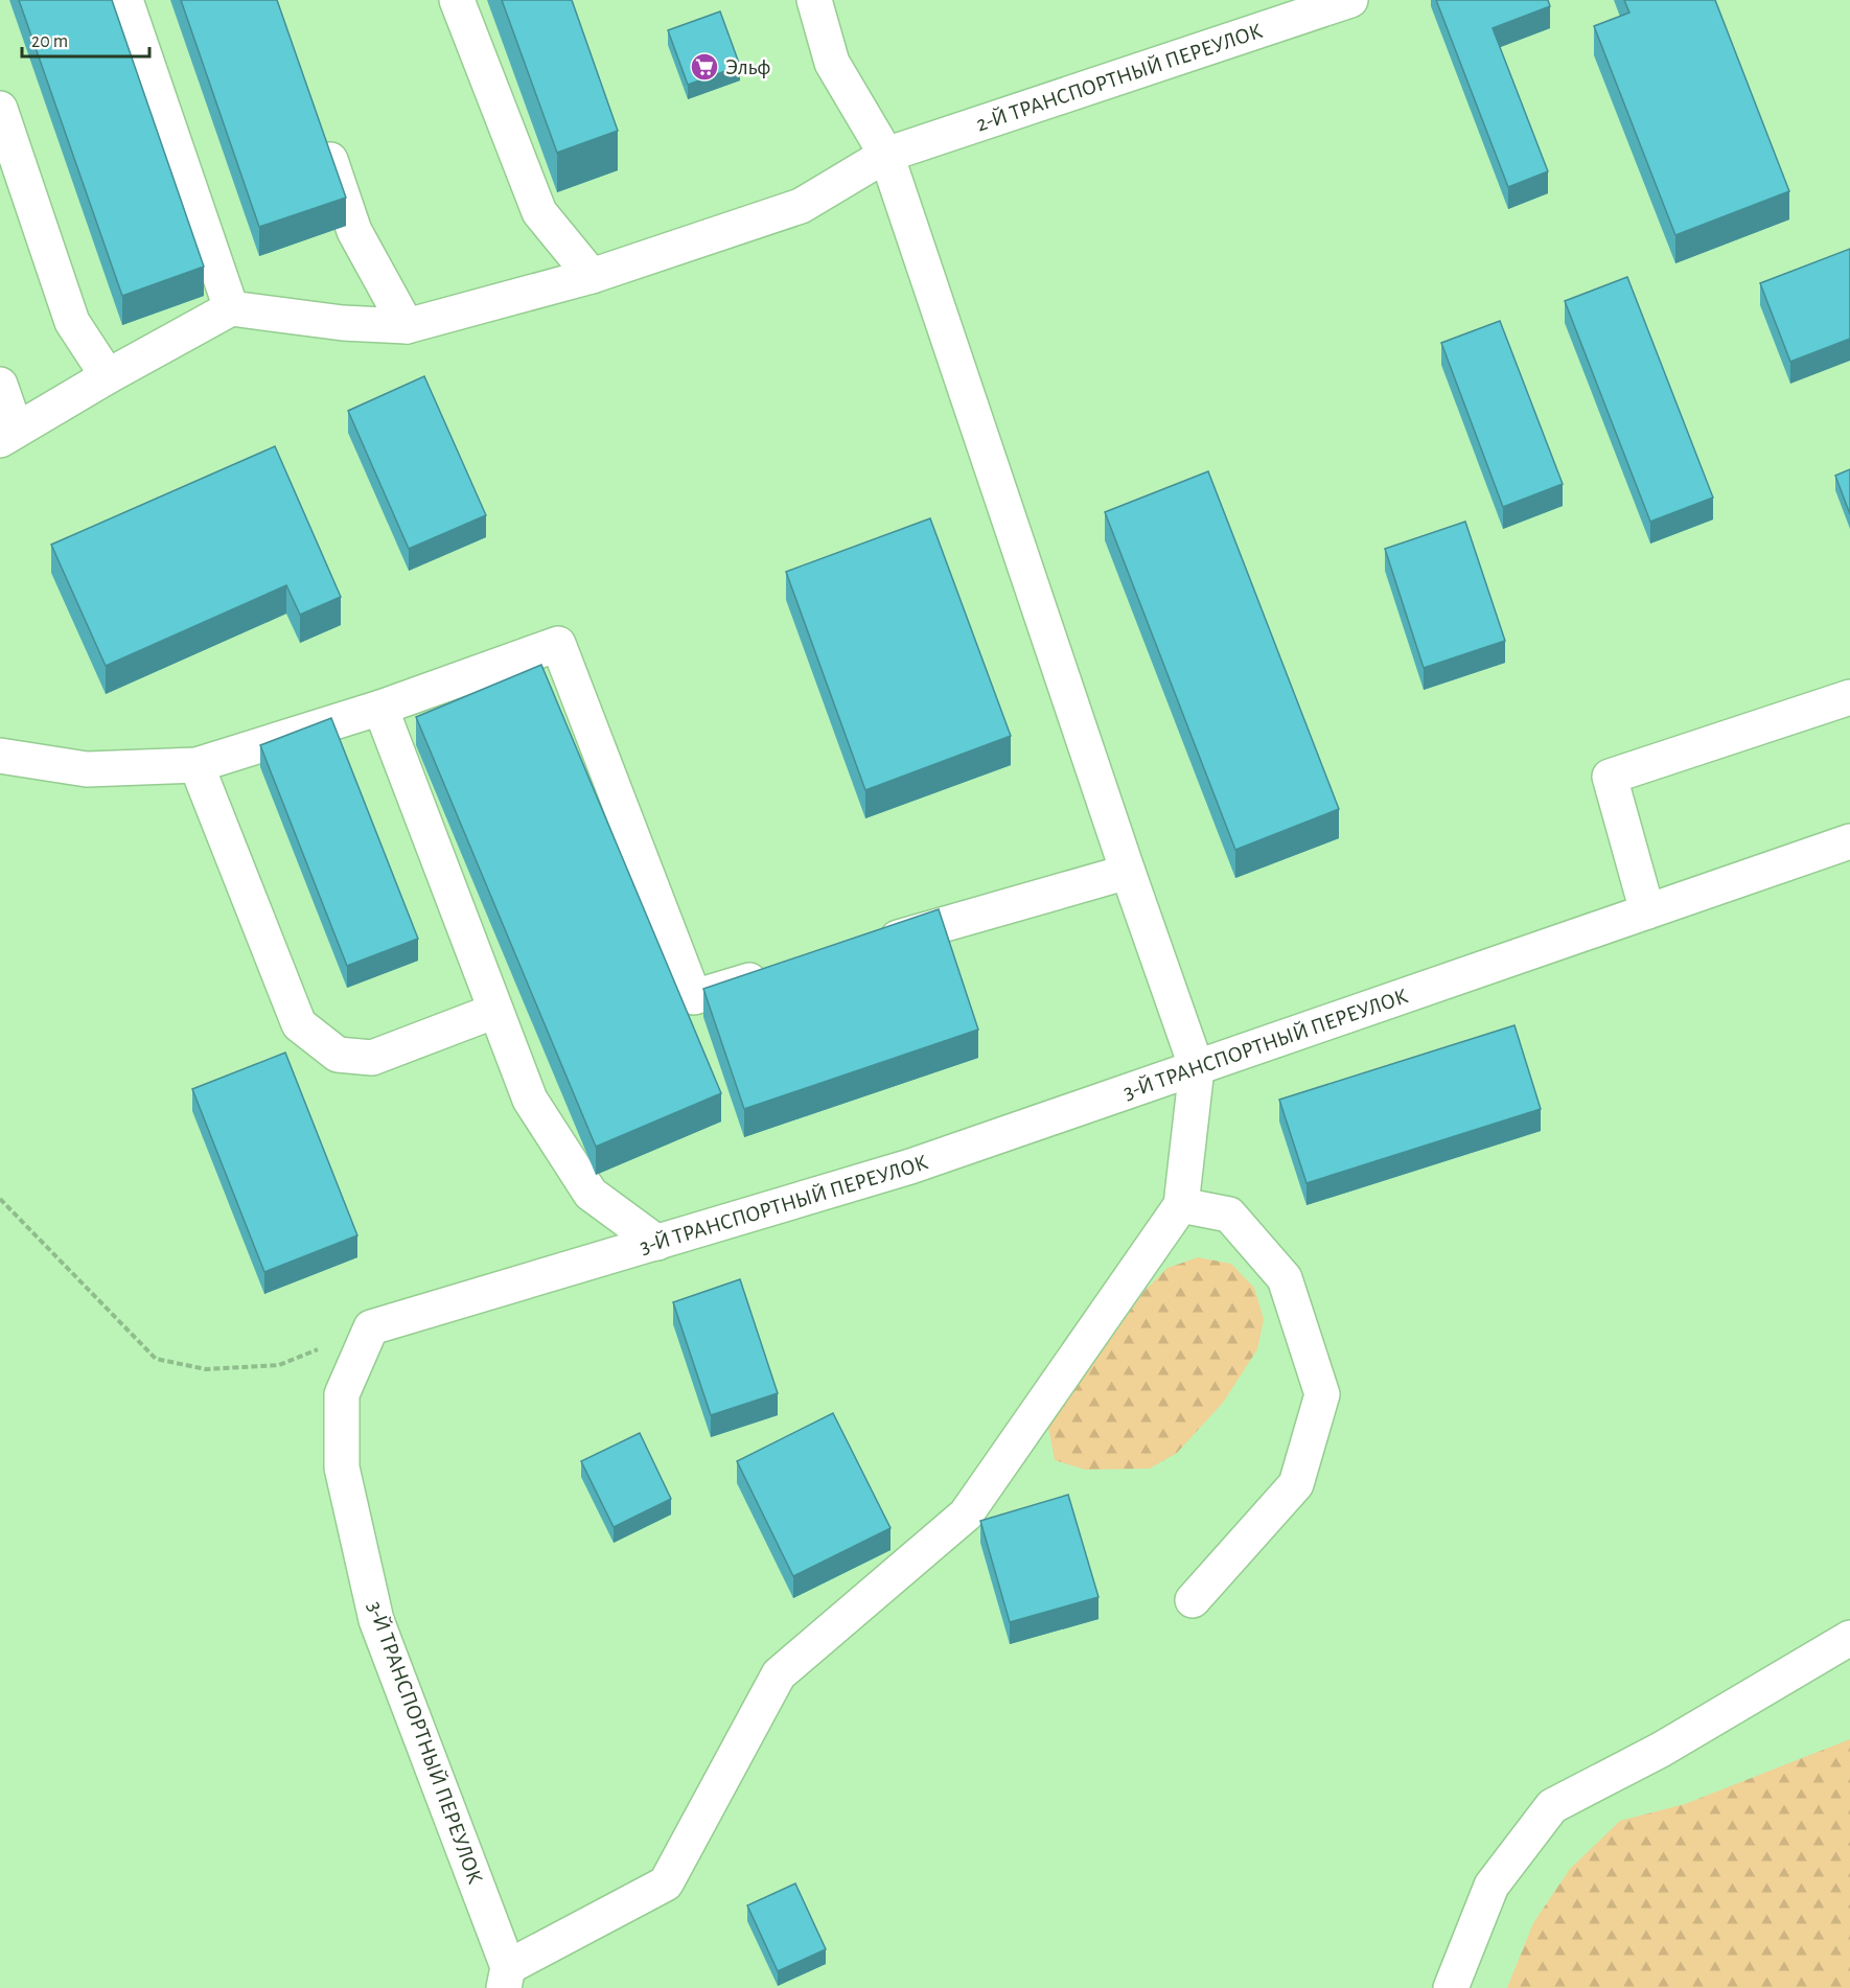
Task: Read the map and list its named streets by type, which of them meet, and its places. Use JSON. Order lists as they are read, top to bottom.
{
  "streets": {
    "street": ["2-Й ТРАНСПОРТНЫЙ ПЕРЕУЛОК", "3-Й ТРАНСПОРТНЫЙ ПЕРЕУЛОК"]
  },
  "places": {
    "supermarket": ["Эльф"]
  },
  "scale_bar": "20 m"
}
